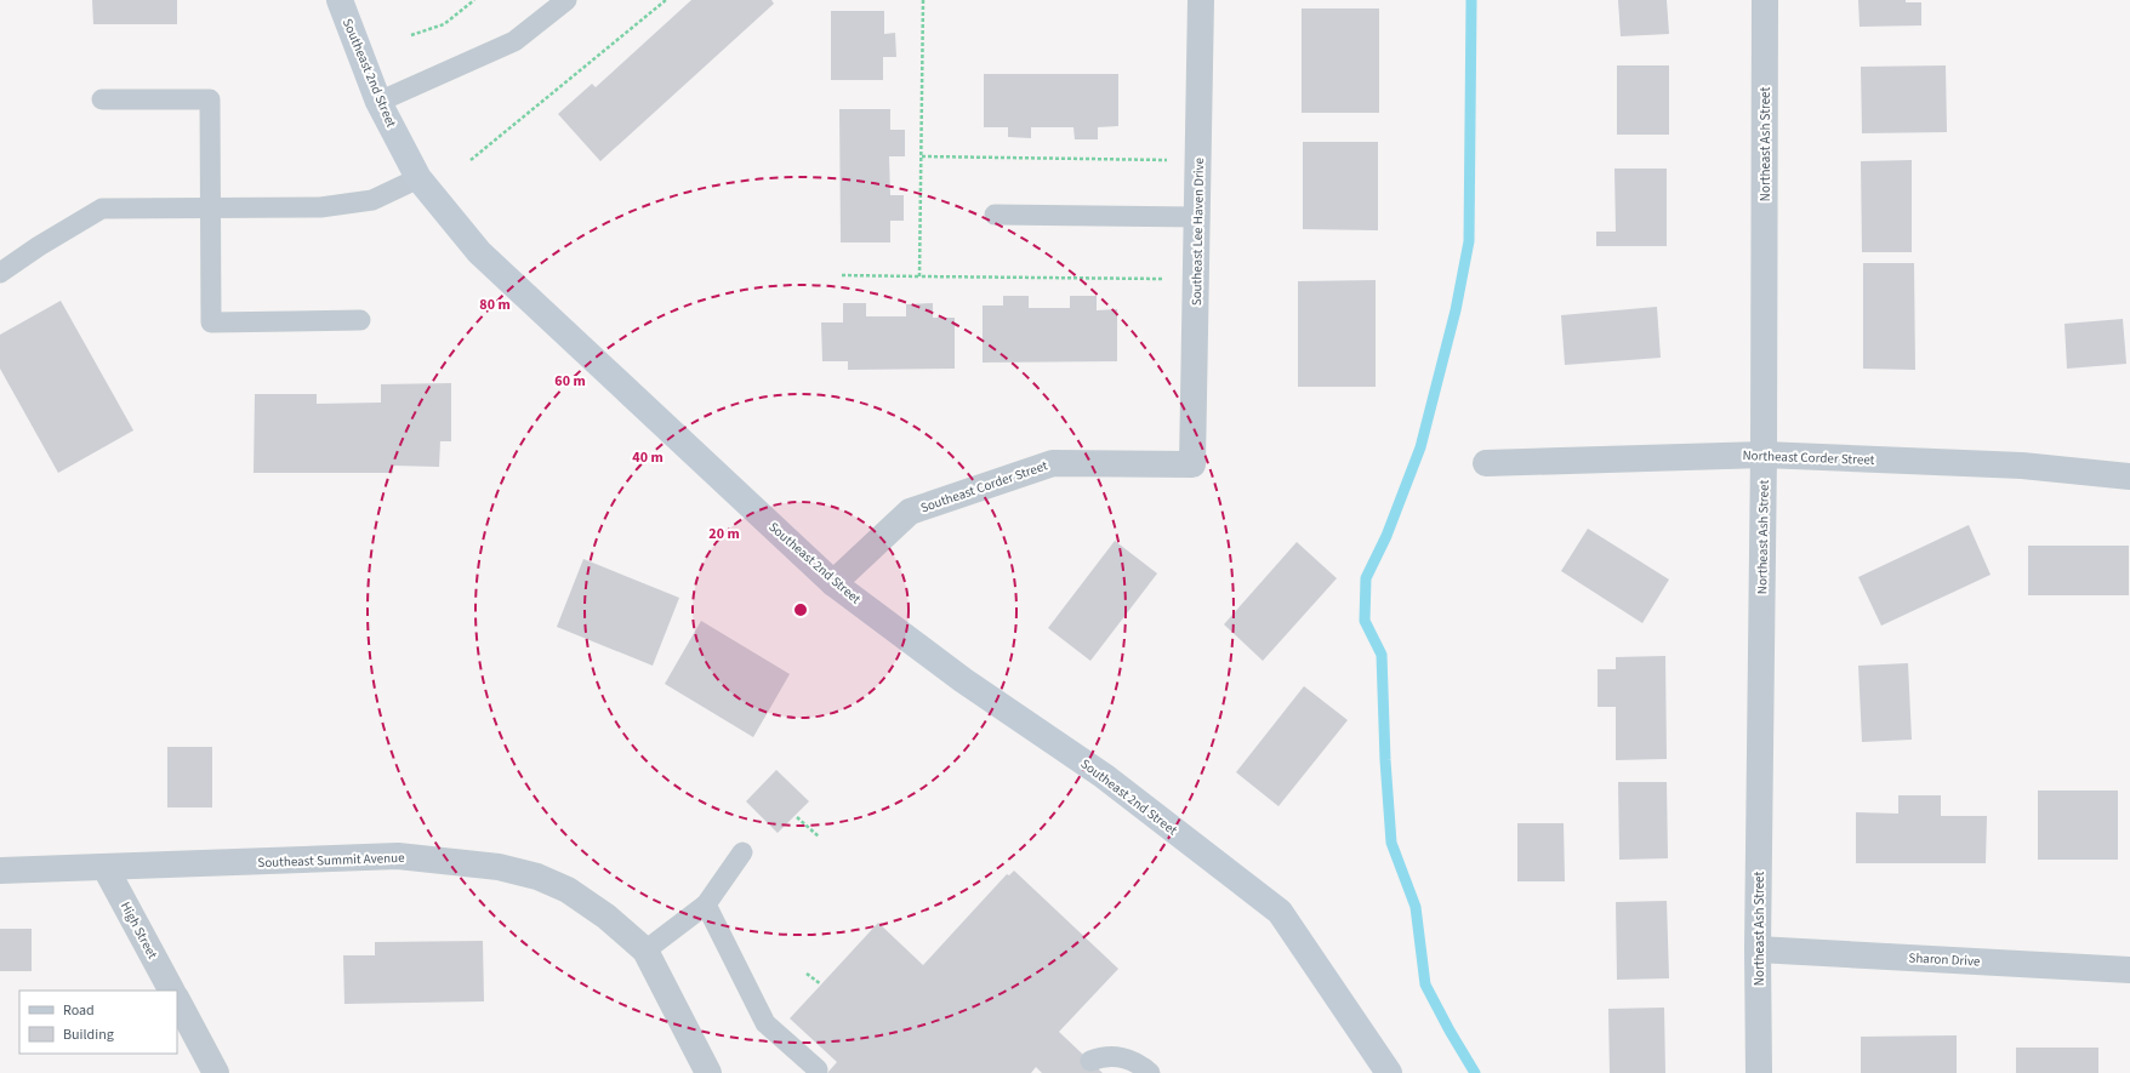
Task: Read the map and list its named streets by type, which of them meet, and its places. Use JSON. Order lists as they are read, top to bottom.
{
  "streets": {
    "street": [
      "Southeast 2nd Street",
      "Northeast Ash Street",
      "Southeast Lee Haven Drive",
      "Northeast Corder Street",
      "Southeast Corder Street",
      "Southeast Summit Avenue",
      "High Street",
      "Sharon Drive"
    ]
  },
  "crossings": [
    ["Southeast 2nd Street", "Southeast Corder Street"],
    ["Northeast Ash Street", "Northeast Corder Street"],
    ["Northeast Ash Street", "Sharon Drive"],
    ["Southeast Lee Haven Drive", "Southeast Corder Street"],
    ["Southeast Summit Avenue", "High Street"]
  ],
  "legend": ["Road", "Building"],
  "rings": [
    "80 m",
    "60 m",
    "40 m",
    "20 m"
  ]
}
